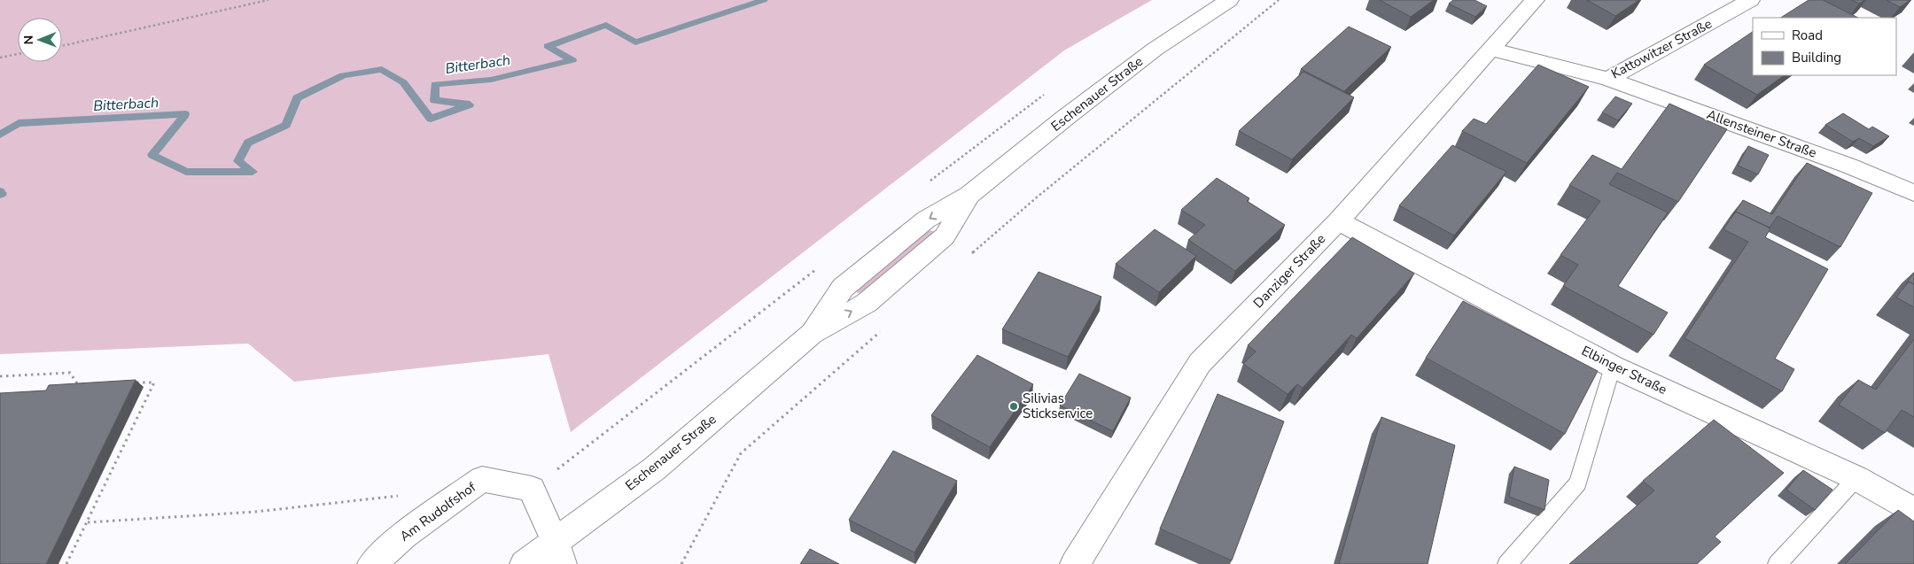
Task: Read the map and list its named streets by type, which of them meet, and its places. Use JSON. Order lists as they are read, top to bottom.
{
  "streets": {
    "street": [
      "Kattowitzer Straße",
      "Eschenauer Straße",
      "Allensteiner Straße",
      "Danziger Straße",
      "Elbinger Straße",
      "Am Rudolfshof"
    ]
  },
  "crossings": [
    ["Kattowitzer Straße", "Allensteiner Straße"],
    ["Kattowitzer Straße", "Danziger Straße"],
    ["Eschenauer Straße", "Am Rudolfshof"],
    ["Danziger Straße", "Elbinger Straße"]
  ],
  "water": ["Bitterbach"],
  "places": ["Silivias Stickservice"],
  "legend": ["Road", "Building"],
  "north": "left"
}
